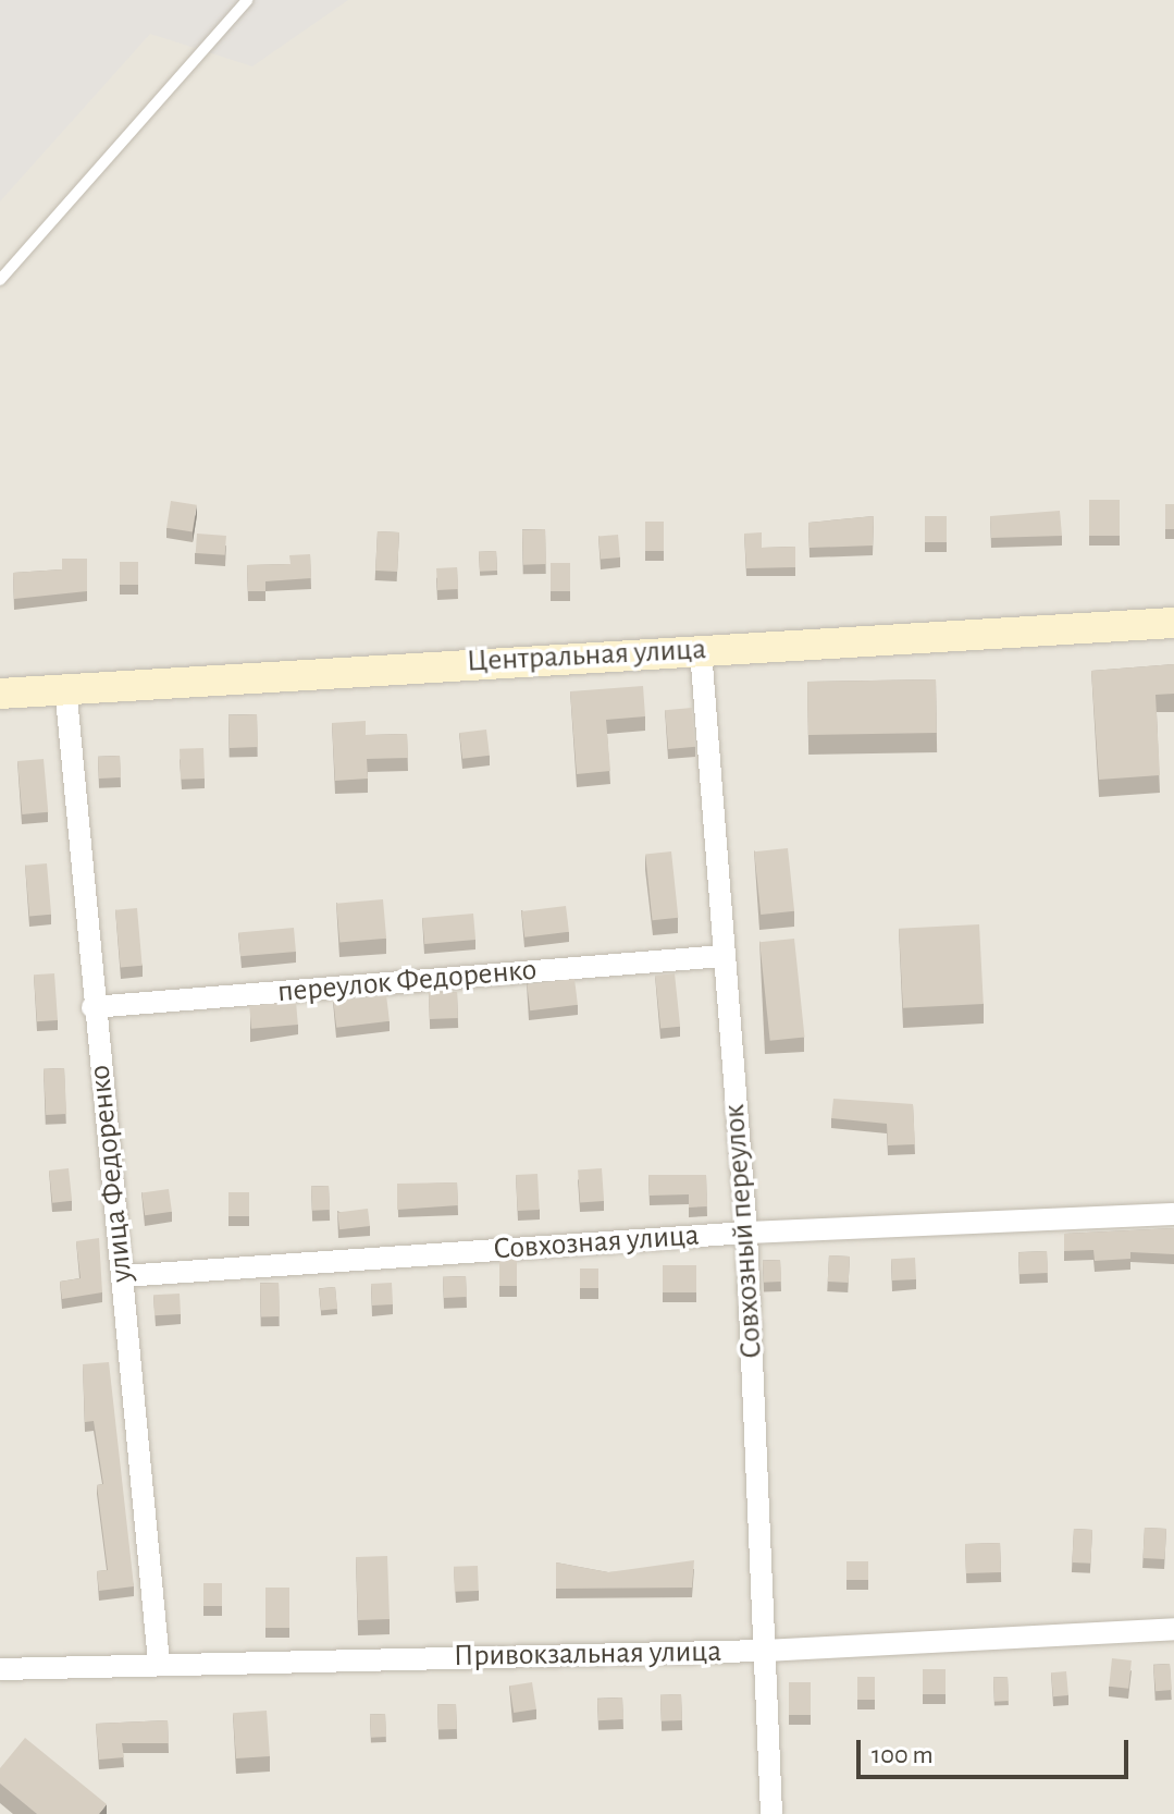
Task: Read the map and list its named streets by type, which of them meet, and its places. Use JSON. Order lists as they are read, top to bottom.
{
  "streets": {
    "street": [
      "Центральная улица",
      "переулок Федоренко",
      "улица Федоренко",
      "Совхозный переулок",
      "Совхозная улица",
      "Привокзальная улица"
    ]
  },
  "crossings": [
    ["Центральная улица", "улица Федоренко"],
    ["Центральная улица", "Совхозный переулок"],
    ["переулок Федоренко", "улица Федоренко"],
    ["переулок Федоренко", "Совхозный переулок"],
    ["улица Федоренко", "Совхозная улица"],
    ["улица Федоренко", "Привокзальная улица"],
    ["Совхозный переулок", "Совхозная улица"],
    ["Совхозный переулок", "Привокзальная улица"]
  ],
  "scale_bar": "100 m"
}
